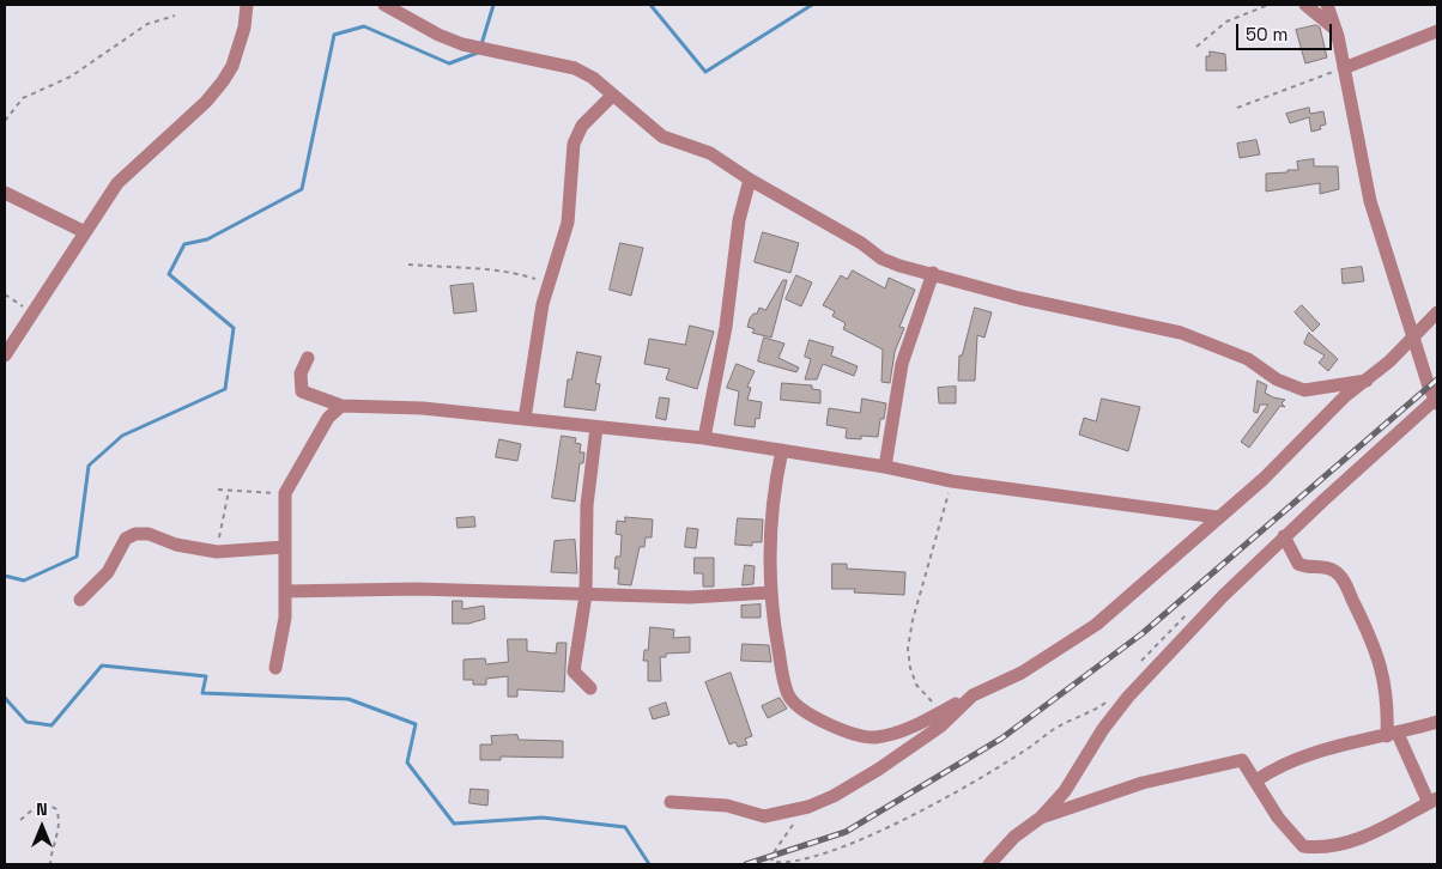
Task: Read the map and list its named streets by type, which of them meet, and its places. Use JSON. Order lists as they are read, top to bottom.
{
  "scale_bar": "50 m",
  "north": "top"
}
